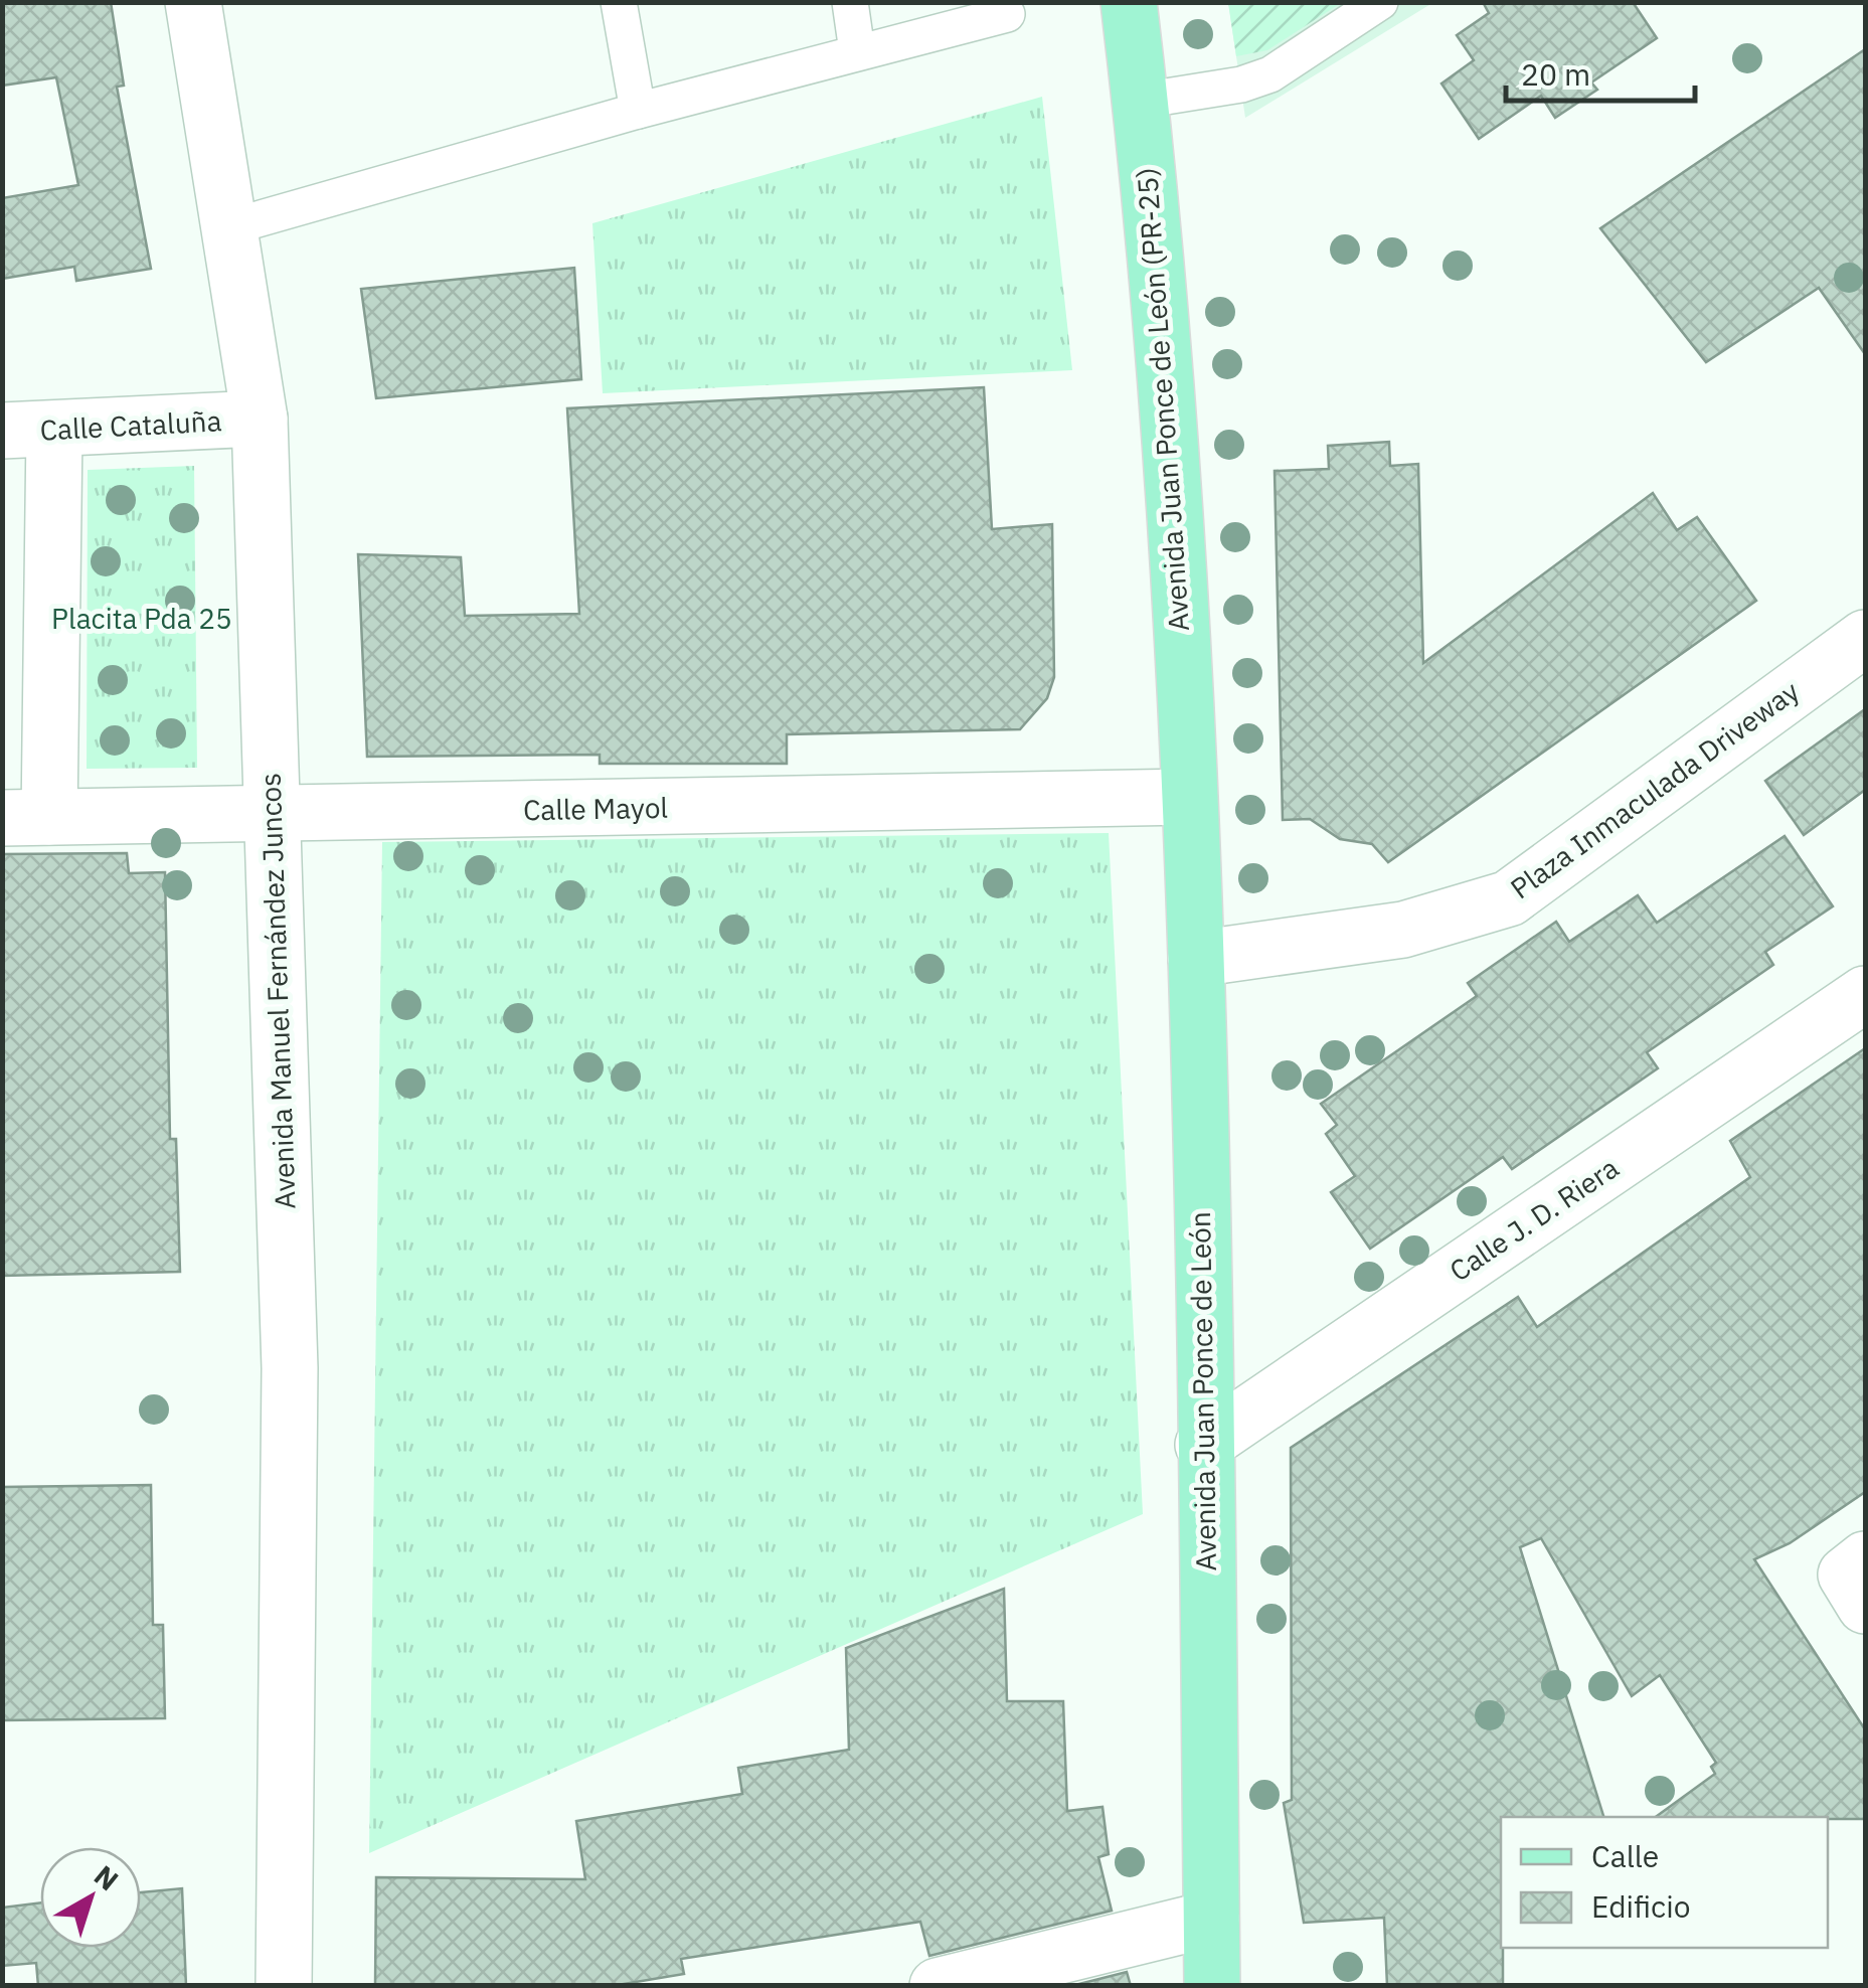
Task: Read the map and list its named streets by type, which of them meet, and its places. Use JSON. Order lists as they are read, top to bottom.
{
  "streets": {
    "main road": ["Avenida Juan Ponce de León (PR-25)", "Avenida Juan Ponce de León"],
    "street": [
      "Calle Cataluña",
      "Plaza Inmaculada Driveway",
      "Calle Mayol",
      "Avenida Manuel Fernández Juncos",
      "Calle J. D. Riera"
    ]
  },
  "crossings": [
    ["Avenida Juan Ponce de León (PR-25)", "Calle Mayol"],
    ["Avenida Juan Ponce de León (PR-25)", "Avenida Juan Ponce de León"],
    ["Calle Cataluña", "Avenida Manuel Fernández Juncos"],
    ["Plaza Inmaculada Driveway", "Avenida Juan Ponce de León"],
    ["Calle Mayol", "Avenida Manuel Fernández Juncos"],
    ["Calle Mayol", "Avenida Juan Ponce de León"],
    ["Calle J. D. Riera", "Avenida Juan Ponce de León"]
  ],
  "parks": ["Placita Pda 25"],
  "legend": ["Calle", "Edificio"],
  "scale_bar": "20 m",
  "north": "top right"
}
